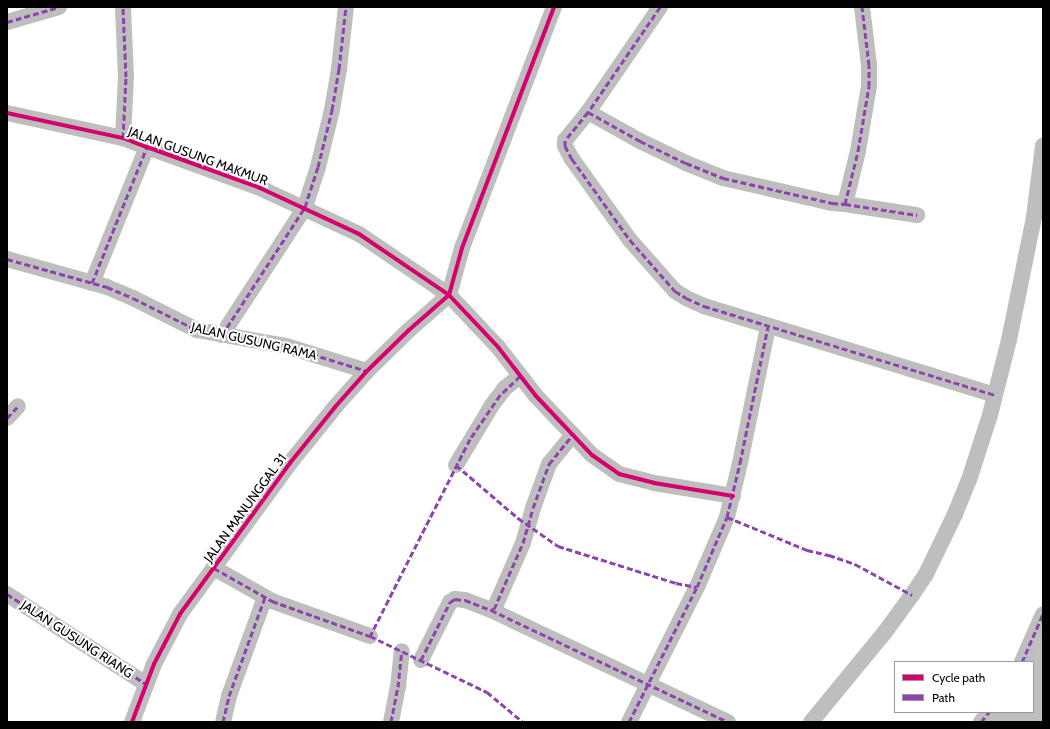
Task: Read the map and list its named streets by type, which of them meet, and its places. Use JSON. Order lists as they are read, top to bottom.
{
  "streets": {
    "street": [
      "JALAN GUSUNG MAKMUR",
      "JALAN GUSUNG RAMA",
      "JALAN MANUNGGAL 31",
      "JALAN GUSUNG RIANG"
    ]
  },
  "crossings": [
    ["JALAN GUSUNG MAKMUR", "JALAN MANUNGGAL 31"],
    ["JALAN GUSUNG RAMA", "JALAN MANUNGGAL 31"],
    ["JALAN MANUNGGAL 31", "JALAN GUSUNG RIANG"]
  ],
  "legend": ["Cycle path", "Path"]
}
